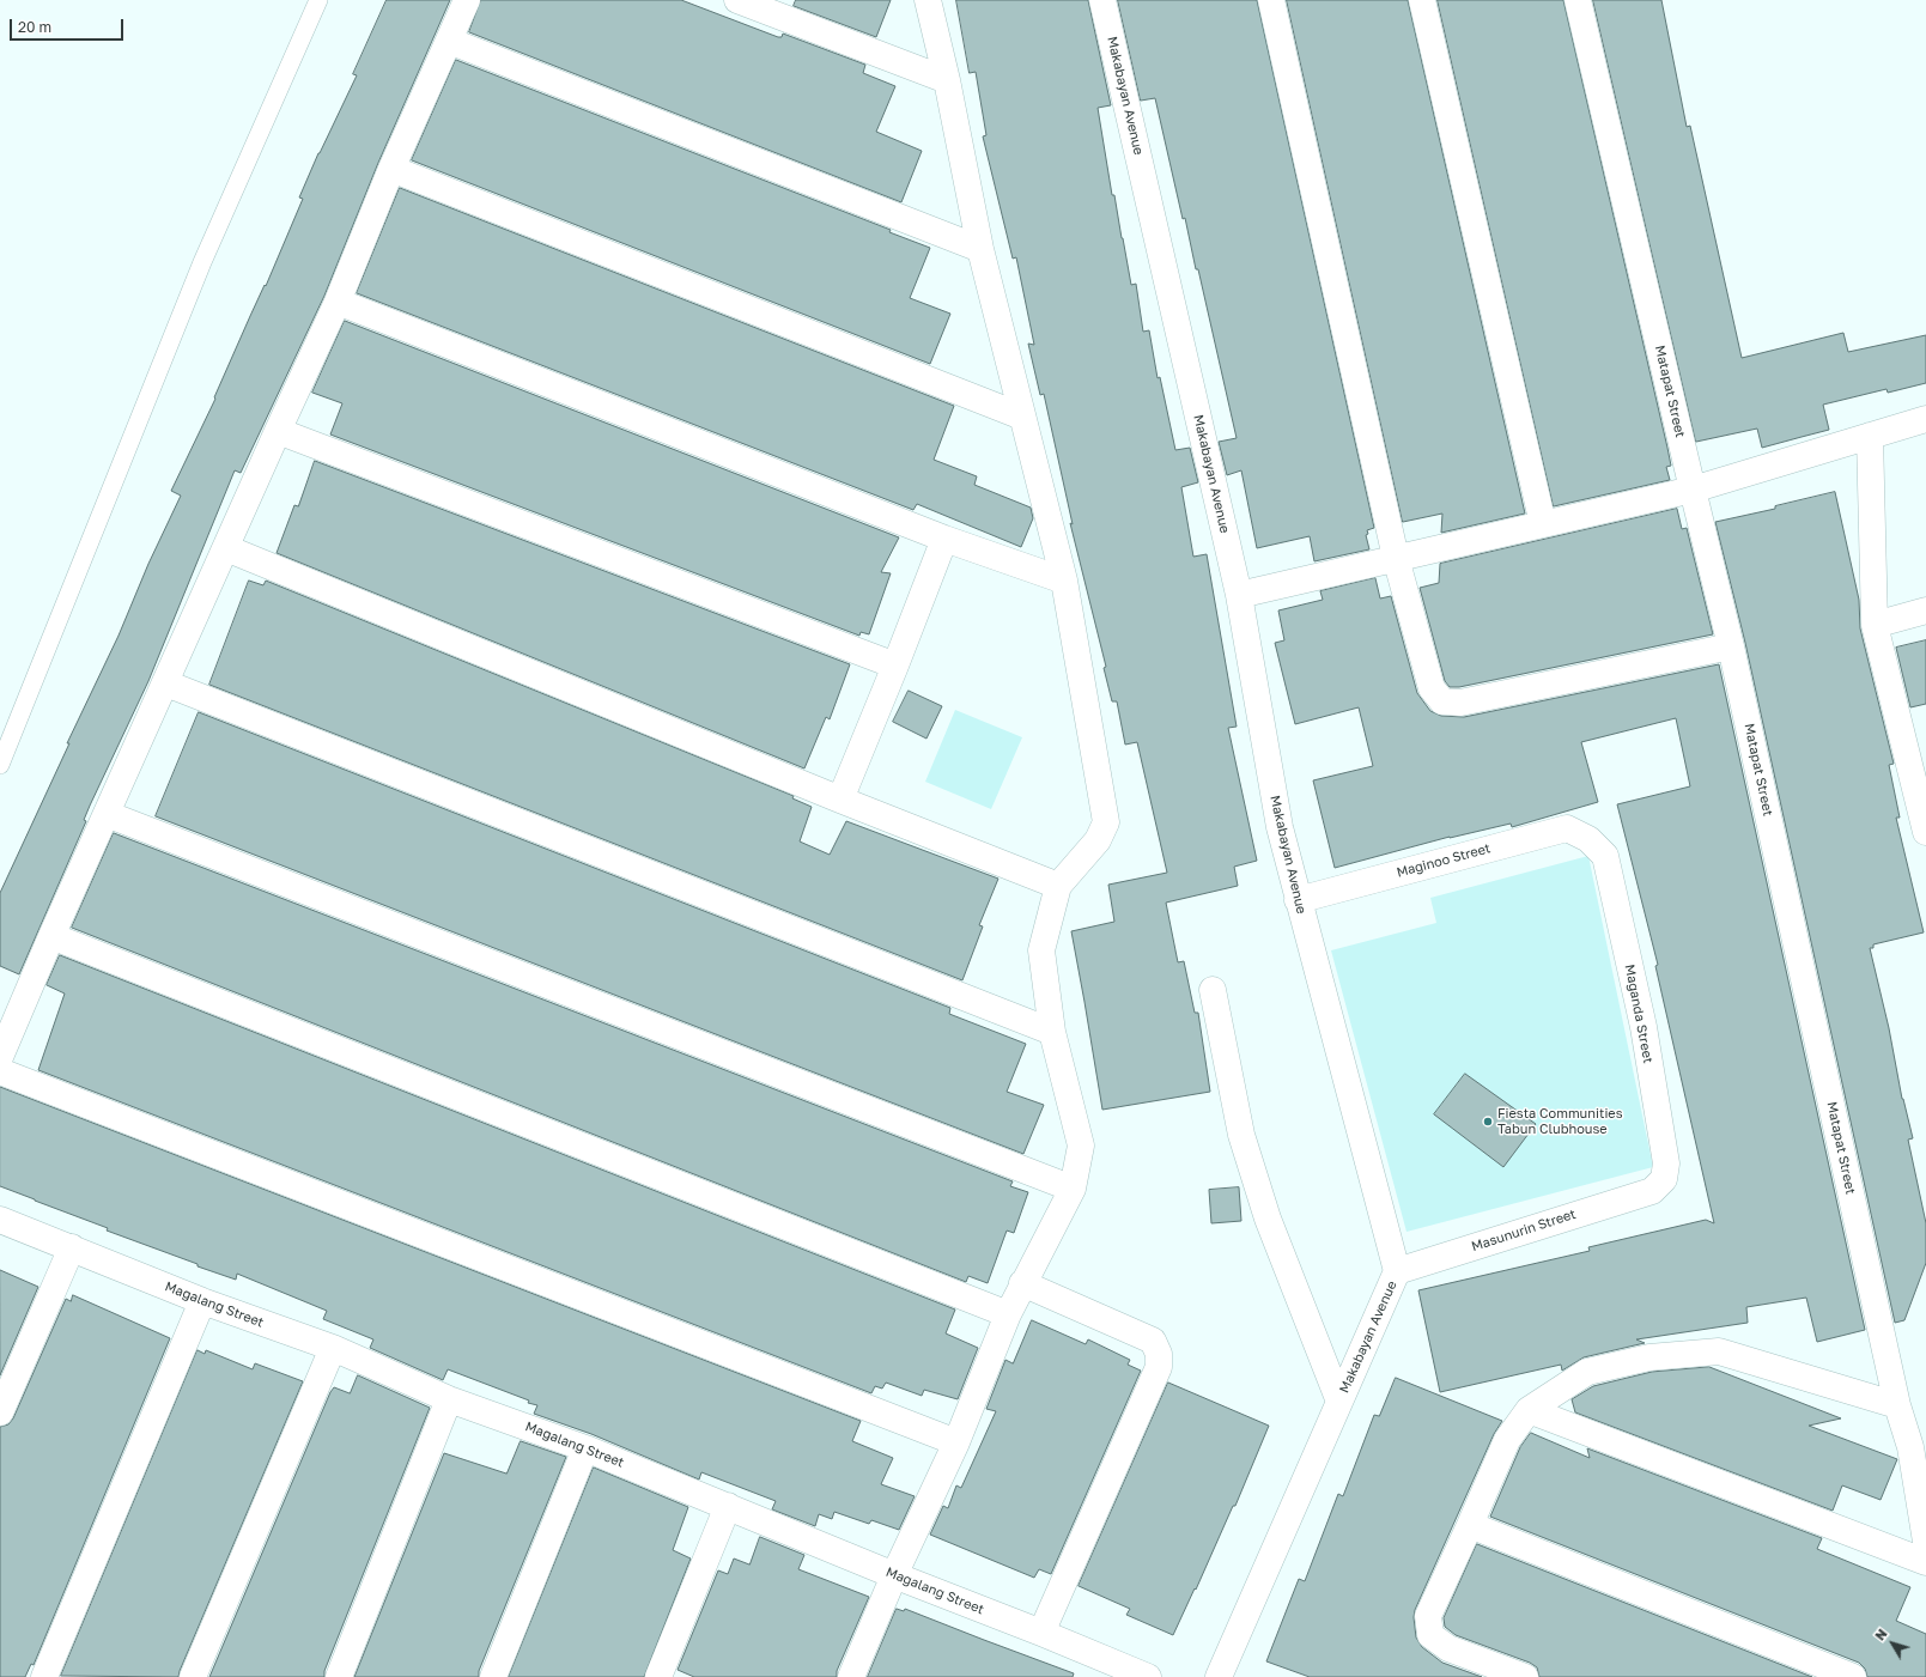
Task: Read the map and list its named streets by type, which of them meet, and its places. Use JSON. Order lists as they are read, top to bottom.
{
  "streets": {
    "street": [
      "Makabayan Avenue",
      "Matapat Street",
      "Maginoo Street",
      "Maganda Street",
      "Masunurin Street",
      "Magalang Street"
    ]
  },
  "crossings": [
    ["Makabayan Avenue", "Maginoo Street"],
    ["Makabayan Avenue", "Masunurin Street"],
    ["Maginoo Street", "Maganda Street"],
    ["Maganda Street", "Masunurin Street"]
  ],
  "places": ["Fiesta Communities Tabun Clubhouse"],
  "scale_bar": "20 m",
  "north": "top left"
}
